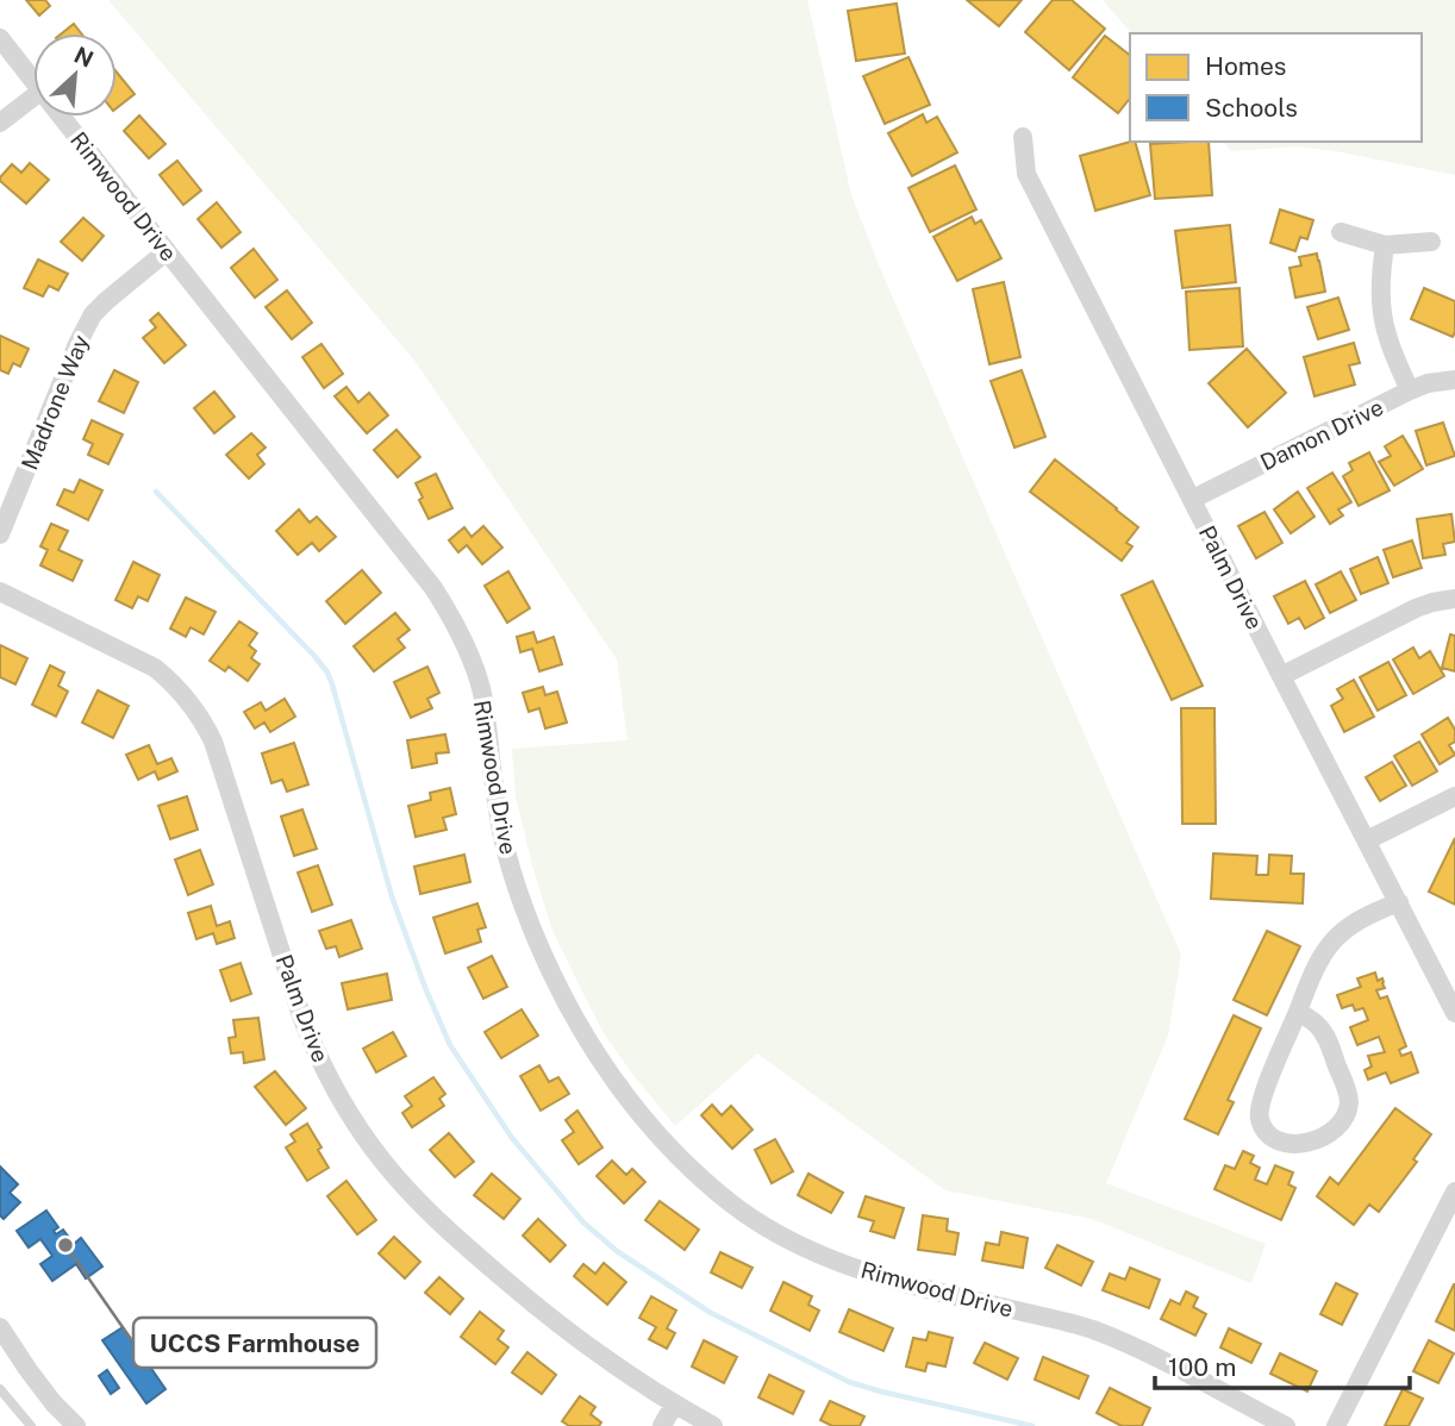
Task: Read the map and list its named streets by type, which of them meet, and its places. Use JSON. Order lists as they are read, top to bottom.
{
  "streets": {
    "street": [
      "Rimwood Drive",
      "Madrone Way",
      "Damon Drive",
      "Palm Drive"
    ]
  },
  "crossings": [
    ["Rimwood Drive", "Madrone Way"],
    ["Damon Drive", "Palm Drive"]
  ],
  "places": ["UCCS Farmhouse"],
  "legend": ["Homes", "Schools"],
  "scale_bar": "100 m",
  "north": "top right"
}
